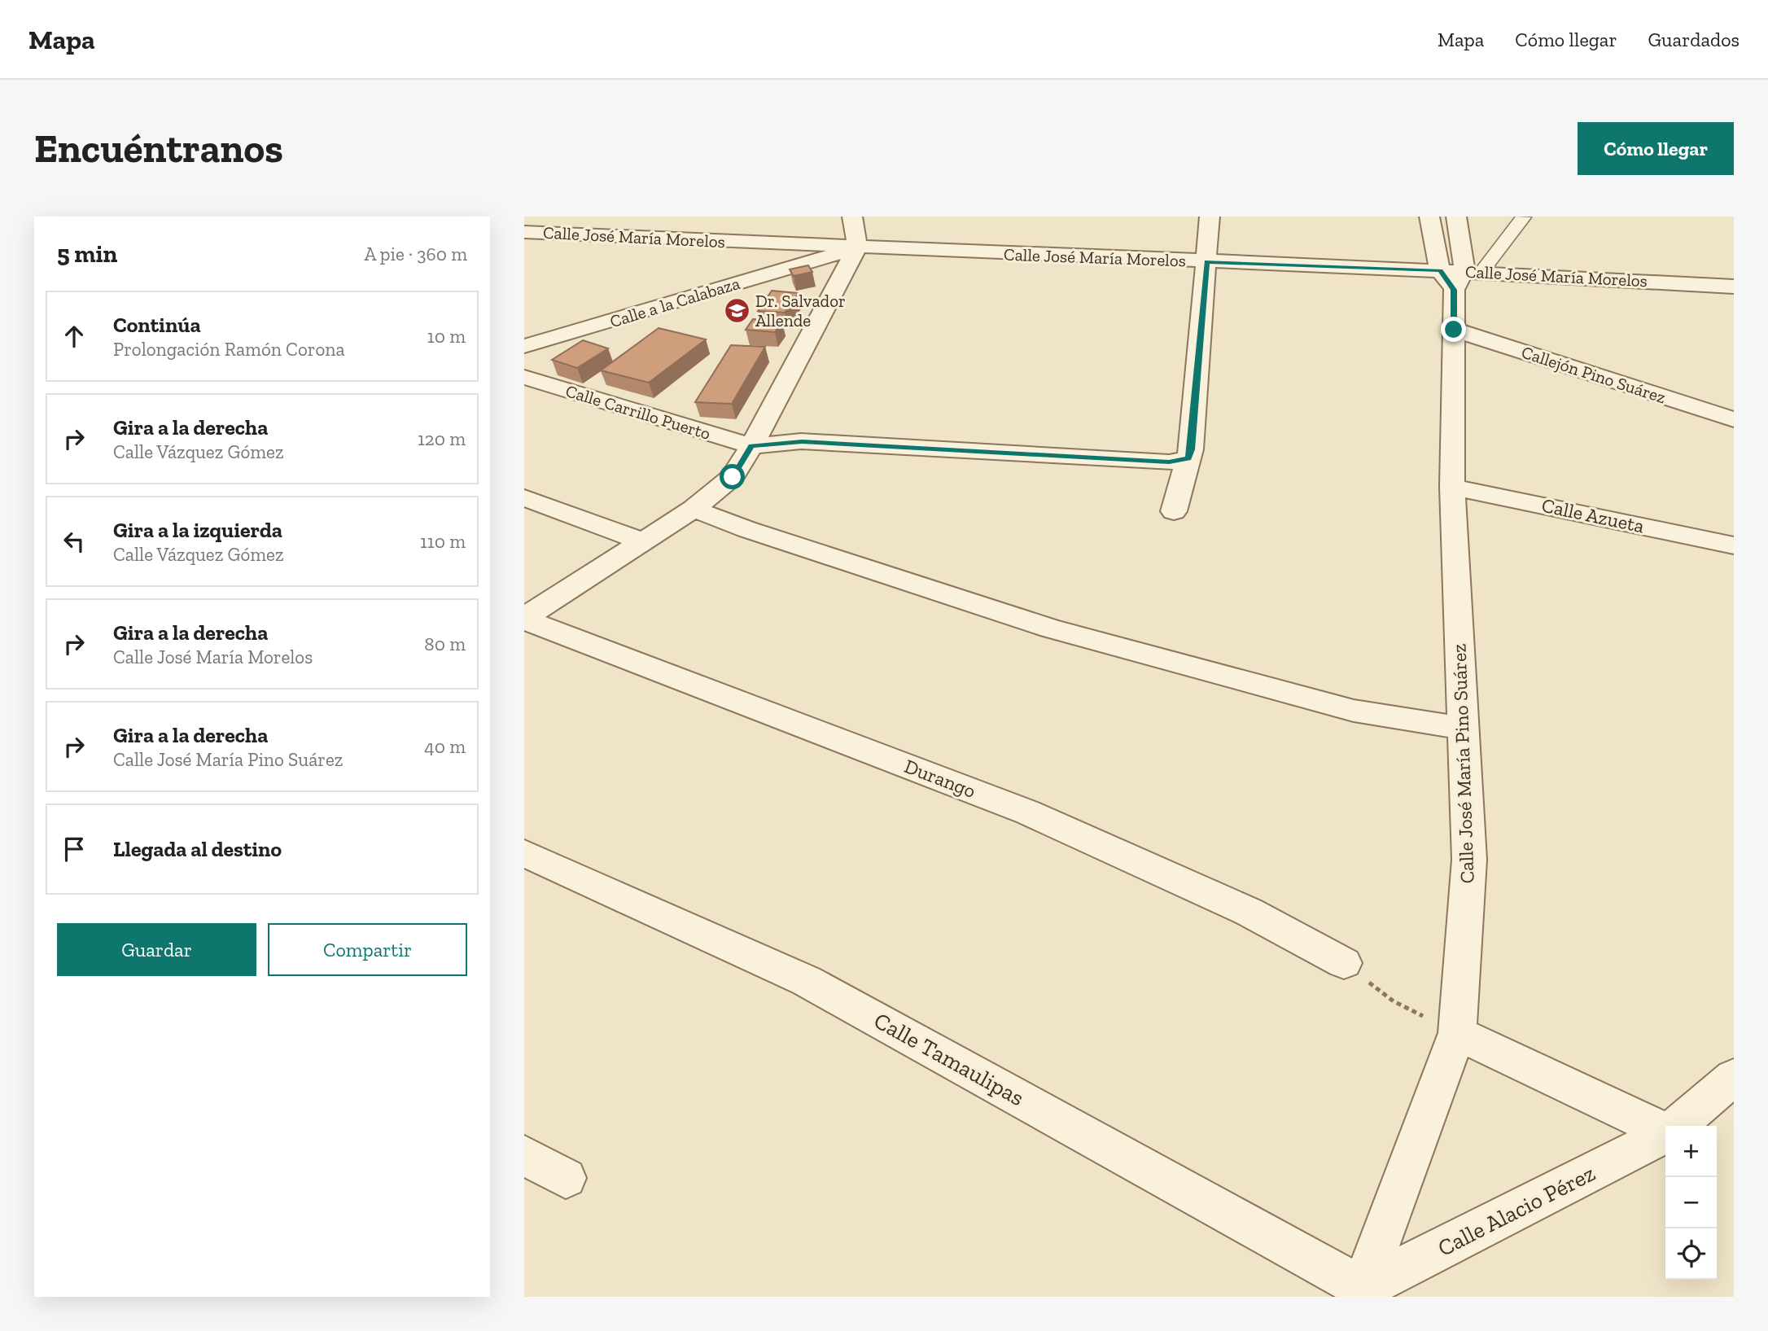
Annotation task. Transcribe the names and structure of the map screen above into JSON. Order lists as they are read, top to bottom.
{
  "streets": {
    "street": [
      "Calle José María Morelos",
      "Calle a la Calabaza",
      "Callejón Pino Suárez",
      "Calle Carrillo Puerto",
      "Calle Azueta",
      "Calle José María Pino Suárez",
      "Durango",
      "Calle Tamaulipas",
      "Calle Alacio Pérez"
    ]
  },
  "crossings": [
    ["Calle José María Morelos", "Calle a la Calabaza"],
    ["Calle José María Morelos", "Calle José María Pino Suárez"],
    ["Callejón Pino Suárez", "Calle José María Pino Suárez"],
    ["Calle Azueta", "Calle José María Pino Suárez"],
    ["Calle José María Pino Suárez", "Calle Tamaulipas"],
    ["Calle José María Pino Suárez", "Calle Alacio Pérez"],
    ["Calle Tamaulipas", "Calle Alacio Pérez"]
  ],
  "places": {
    "school or university": ["Dr. Salvador Allende"]
  },
  "page": {
    "header": "Mapa",
    "nav": ["Mapa", "Cómo llegar", "Guardados"],
    "buttons": [
      "Cómo llegar",
      ["Guardar", "Compartir"]
    ],
    "title": "Encuéntranos",
    "heading": ["5 min", "A pie · 360 m"],
    "list": [
      ["Continúa", "Prolongación Ramón Corona", "10 m"],
      ["Gira a la derecha", "Calle Vázquez Gómez", "120 m"],
      ["Gira a la izquierda", "Calle Vázquez Gómez", "110 m"],
      ["Gira a la derecha", "Calle José María Morelos", "80 m"],
      ["Gira a la derecha", "Calle José María Pino Suárez", "40 m"],
      "Llegada al destino"
    ],
    "map_buttons": ["+", "−"]
  }
}
